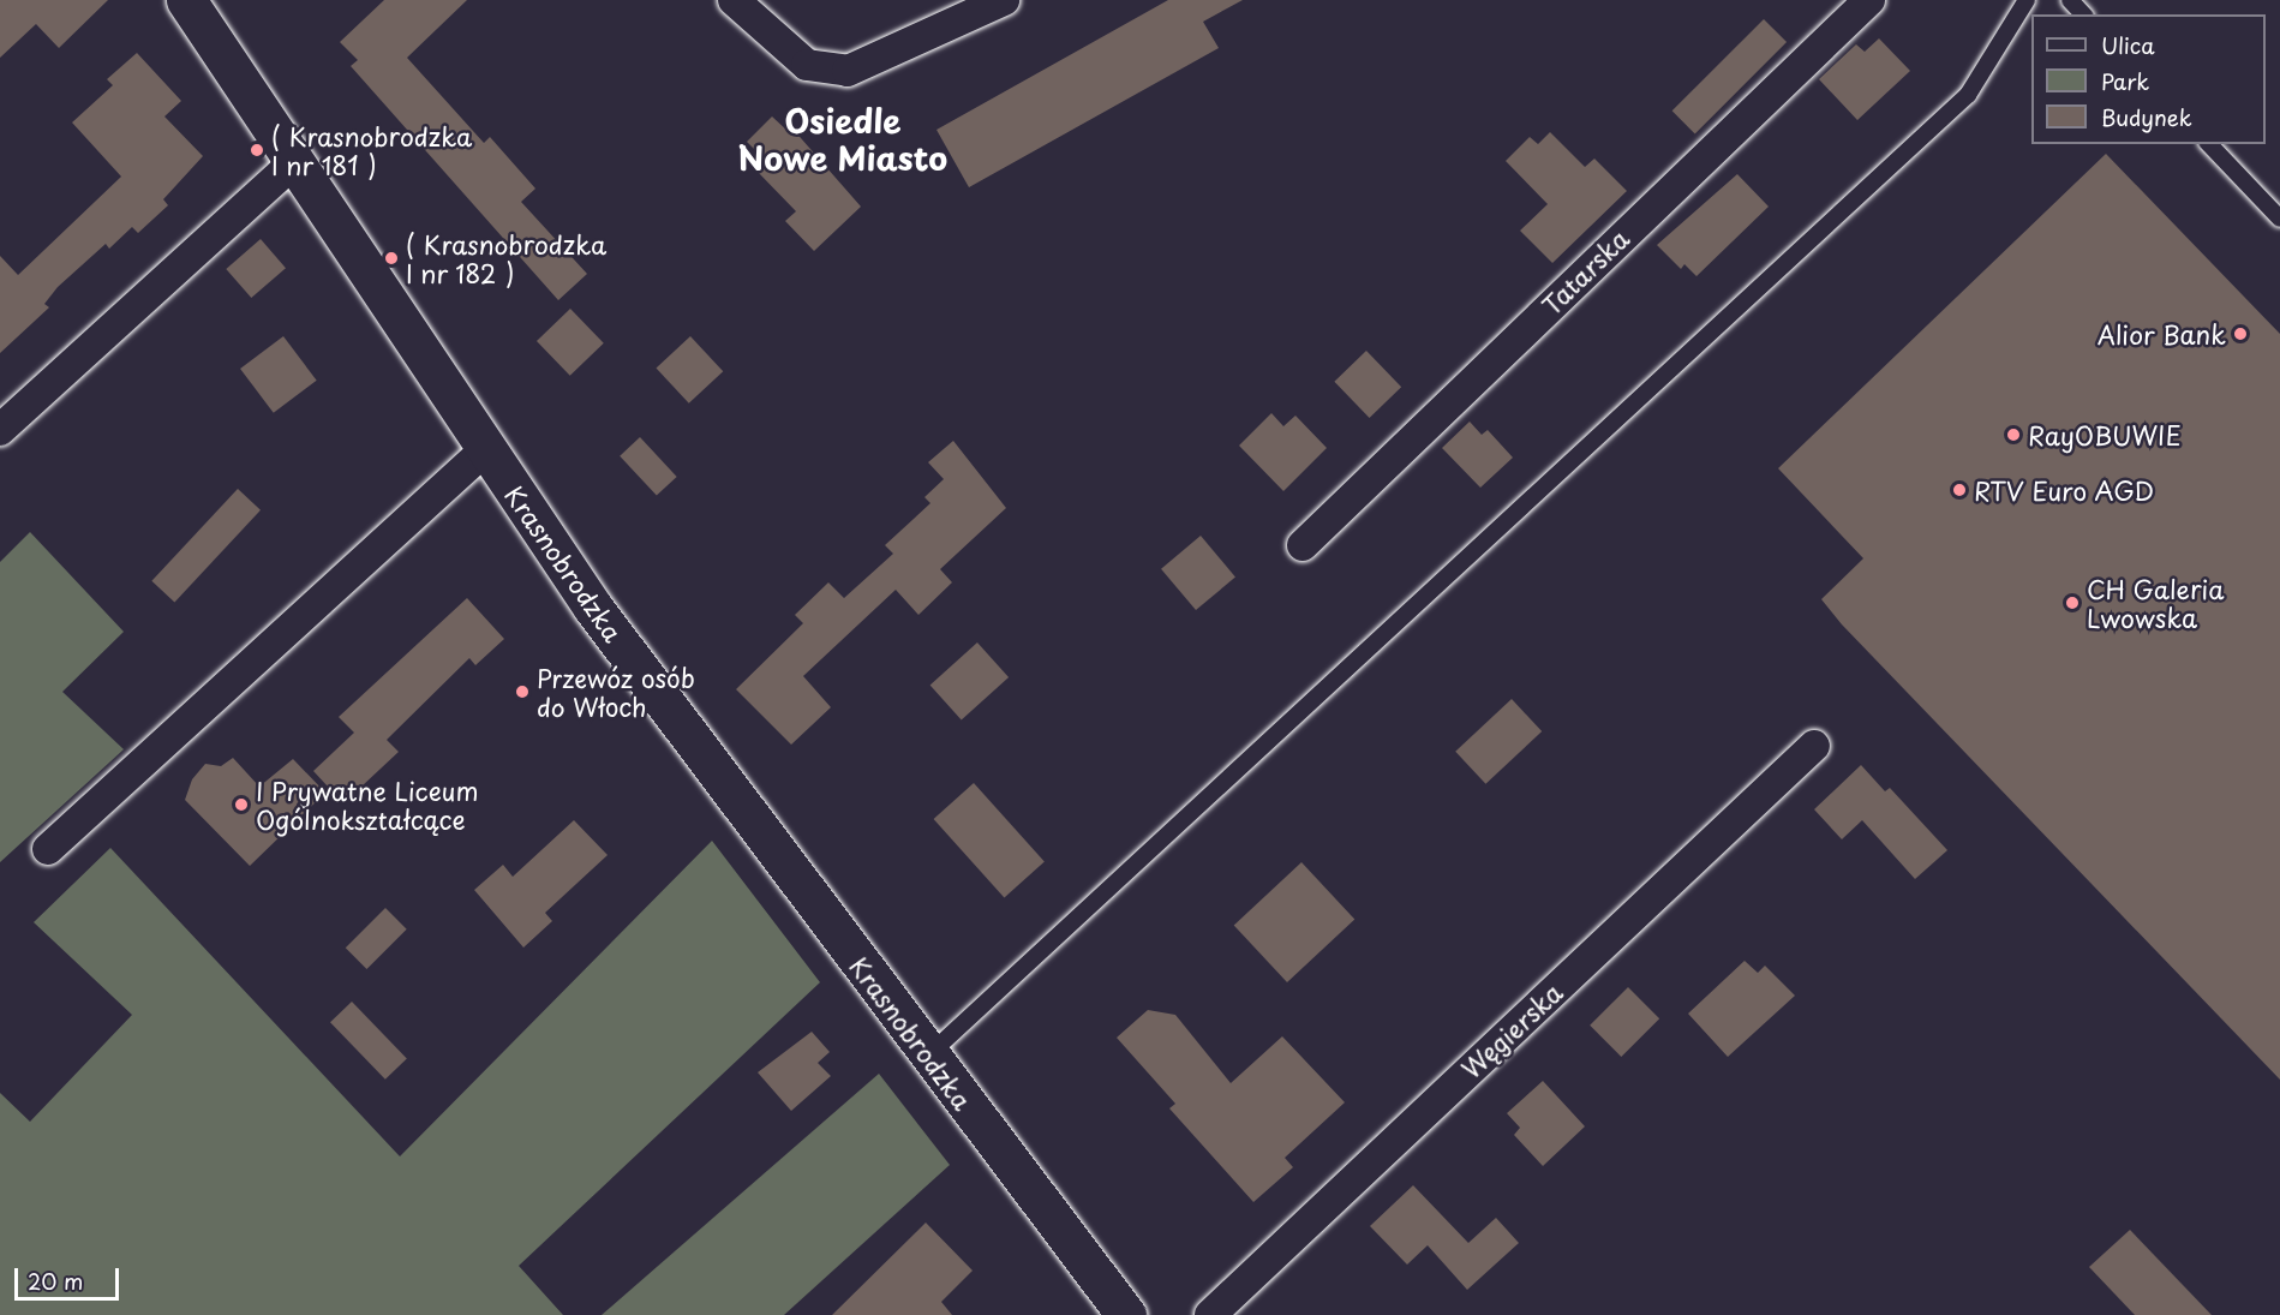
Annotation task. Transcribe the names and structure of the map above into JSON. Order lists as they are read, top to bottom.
{
  "streets": {
    "street": ["Tatarska", "Krasnobrodzka", "Węgierska"]
  },
  "districts": ["Osiedle Nowe Miasto"],
  "places": [
    "( Krasnobrodzka I nr 181 )",
    "( Krasnobrodzka I nr 182 )",
    "Alior Bank",
    "RayOBUWIE",
    "RTV Euro AGD",
    "CH Galeria Lwowska",
    "Przewóz osób do Włoch",
    "I Prywatne Liceum Ogólnokształcące"
  ],
  "legend": ["Ulica", "Park", "Budynek"],
  "scale_bar": "20 m"
}
